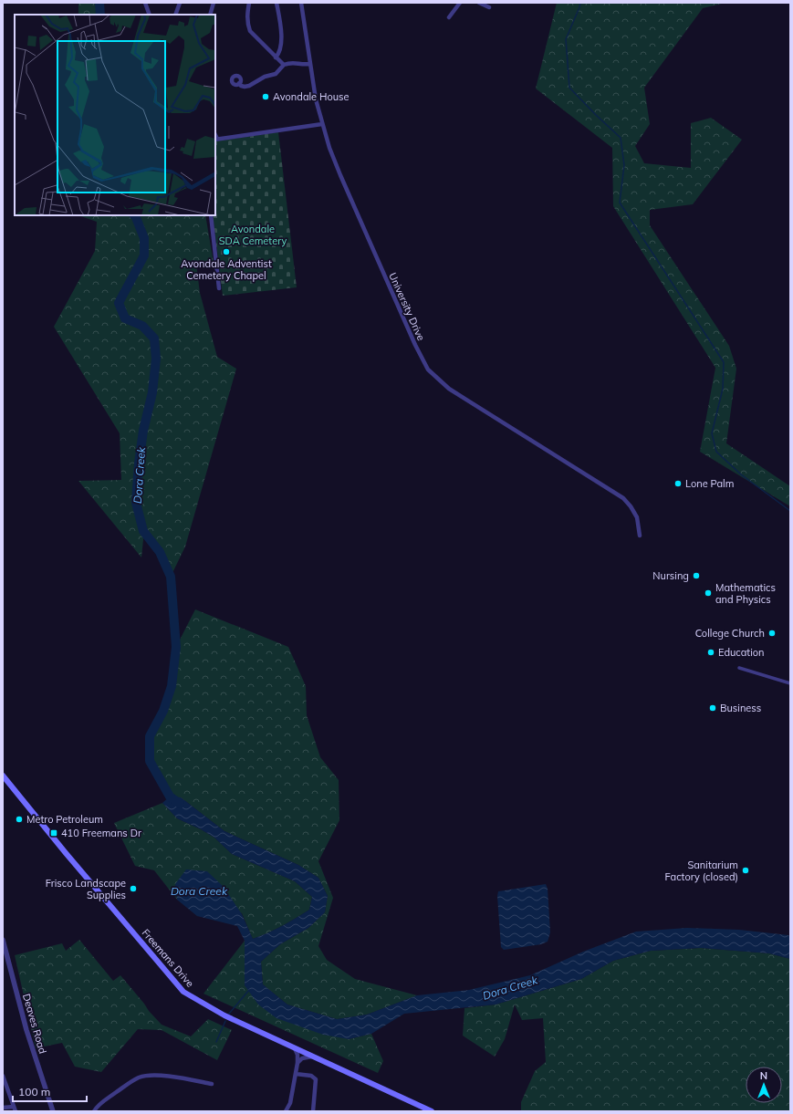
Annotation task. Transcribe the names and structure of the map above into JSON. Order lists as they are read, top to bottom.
{
  "streets": {
    "main road": ["Freemans Drive"],
    "street": ["University Drive", "Deaves Road"]
  },
  "water": ["Dora Creek"],
  "parks": ["Avondale SDA Cemetery"],
  "places": {
    "other": [
      "Avondale House",
      "Avondale Adventist Cemetery Chapel",
      "Lone Palm",
      "Nursing",
      "Mathematics and Physics",
      "College Church",
      "Education",
      "Business",
      "Metro Petroleum",
      "Sanitarium Factory (closed)",
      "Frisco Landscape Supplies"
    ],
    "transit": ["410 Freemans Dr"]
  },
  "scale_bar": "100 m",
  "north": "top"
}
